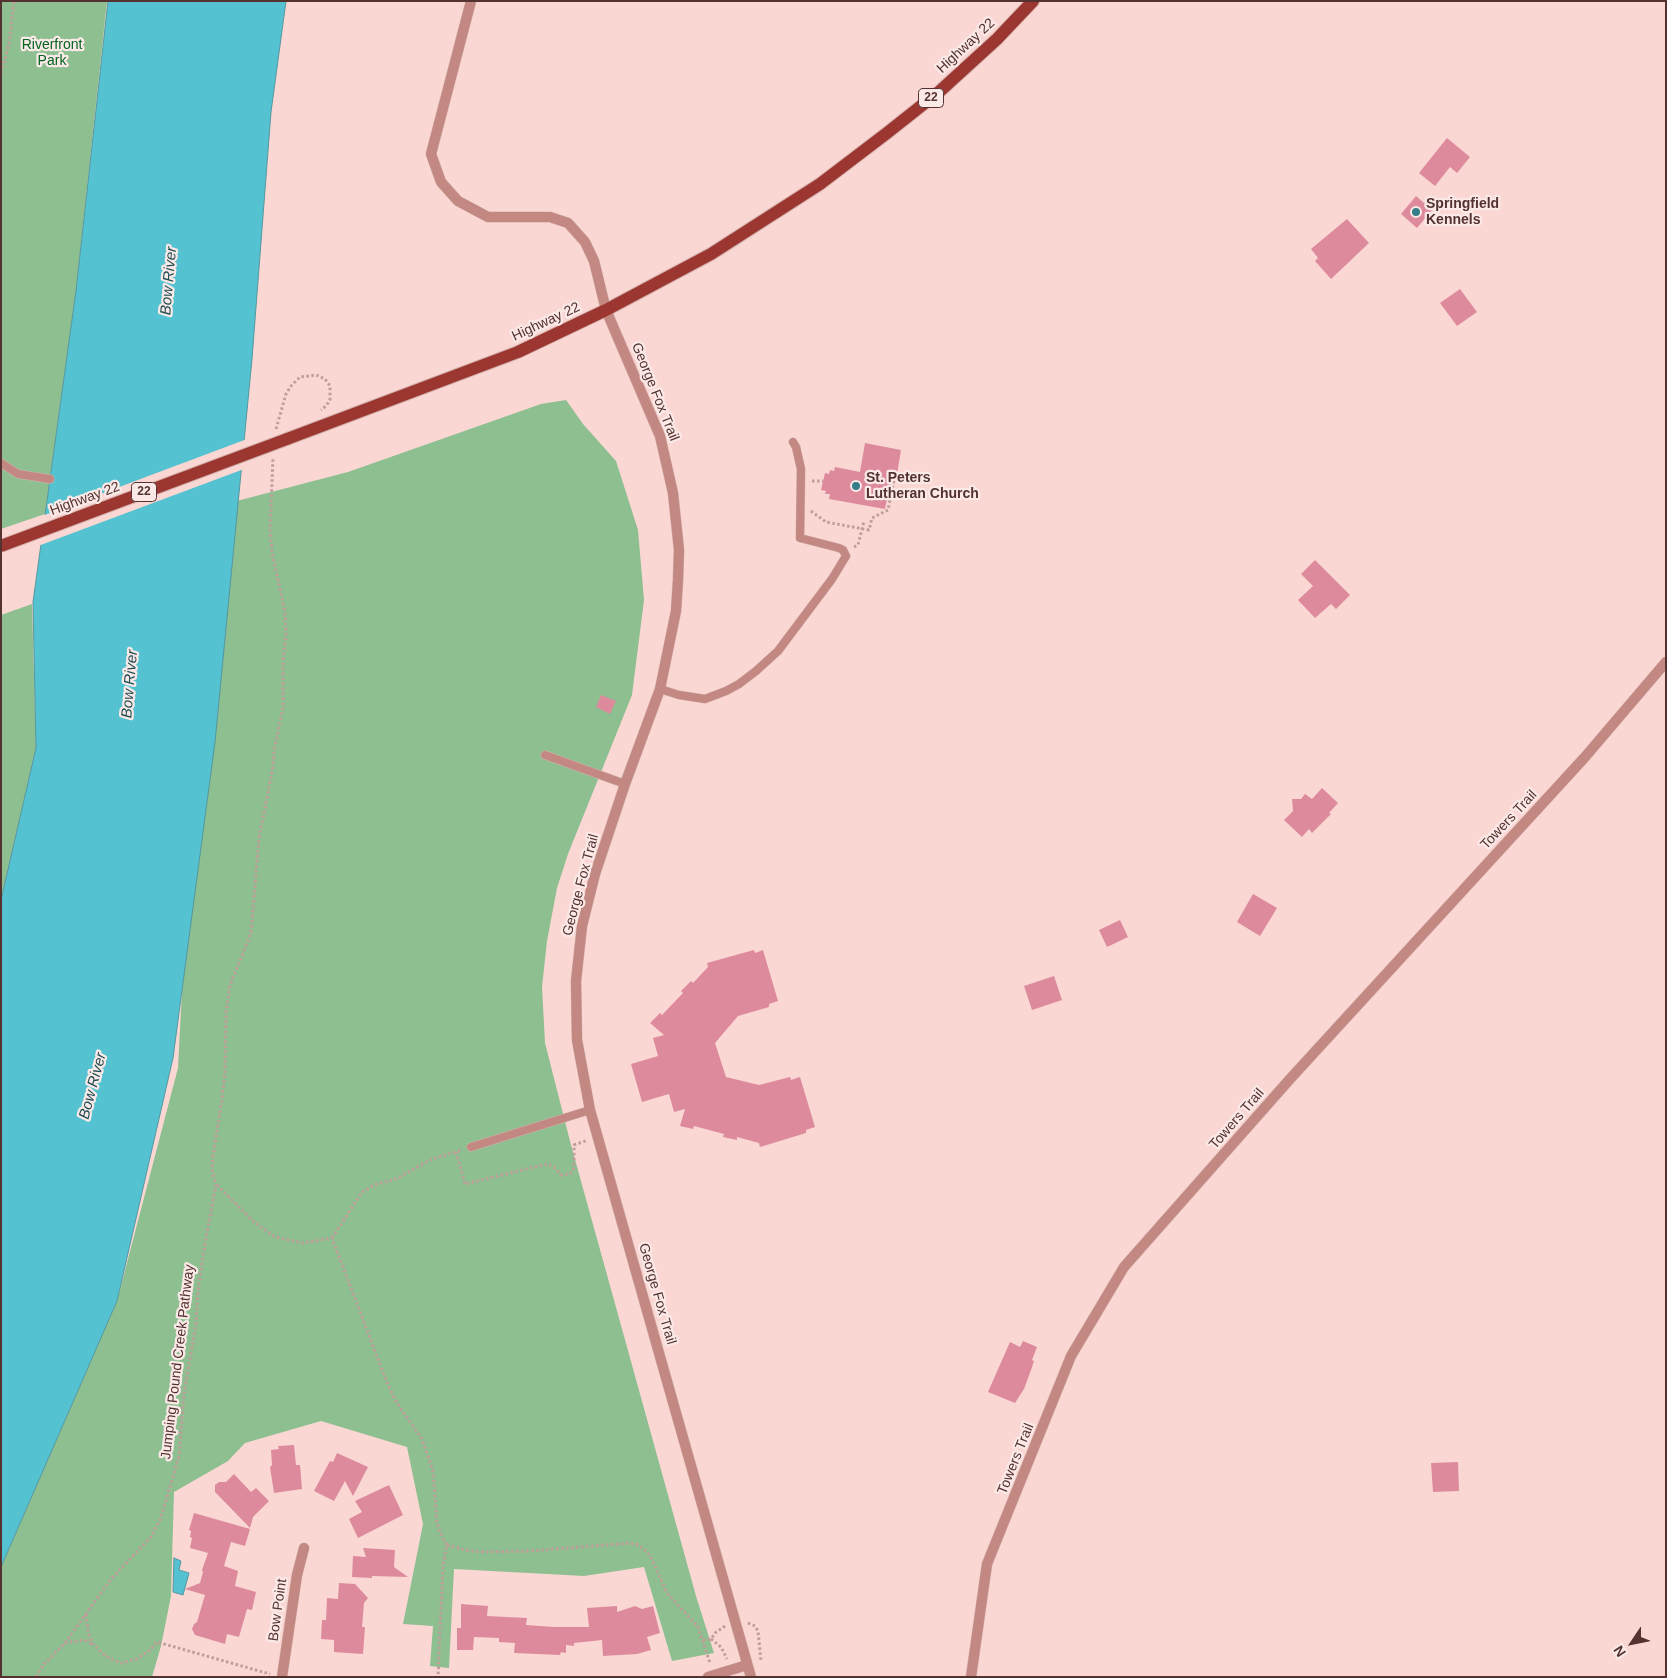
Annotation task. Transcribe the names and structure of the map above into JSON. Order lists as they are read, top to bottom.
{
  "streets": {
    "main road": ["Highway 22", "22"],
    "street": ["George Fox Trail", "Towers Trail", "Bow Point"],
    "path": ["Jumping Pound Creek Pathway"]
  },
  "crossings": [
    ["Highway 22", "George Fox Trail"]
  ],
  "water": ["Bow River"],
  "parks": ["Riverfront Park"],
  "places": ["Springfield Kennels", "St. Peters Lutheran Church"],
  "north": "bottom left"
}
